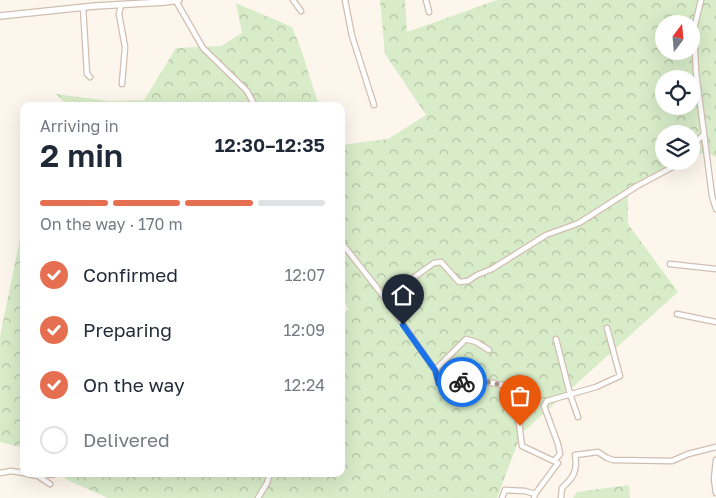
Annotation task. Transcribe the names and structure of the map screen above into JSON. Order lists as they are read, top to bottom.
{
  "north": "top",
  "page": {
    "heading": ["2 min", "Arriving in", "12:30–12:35"],
    "bar": "On the way · 170 m",
    "list": [
      ["Confirmed", "12:07"],
      ["Preparing", "12:09"],
      ["On the way", "12:24"],
      "Delivered"
    ]
  }
}
